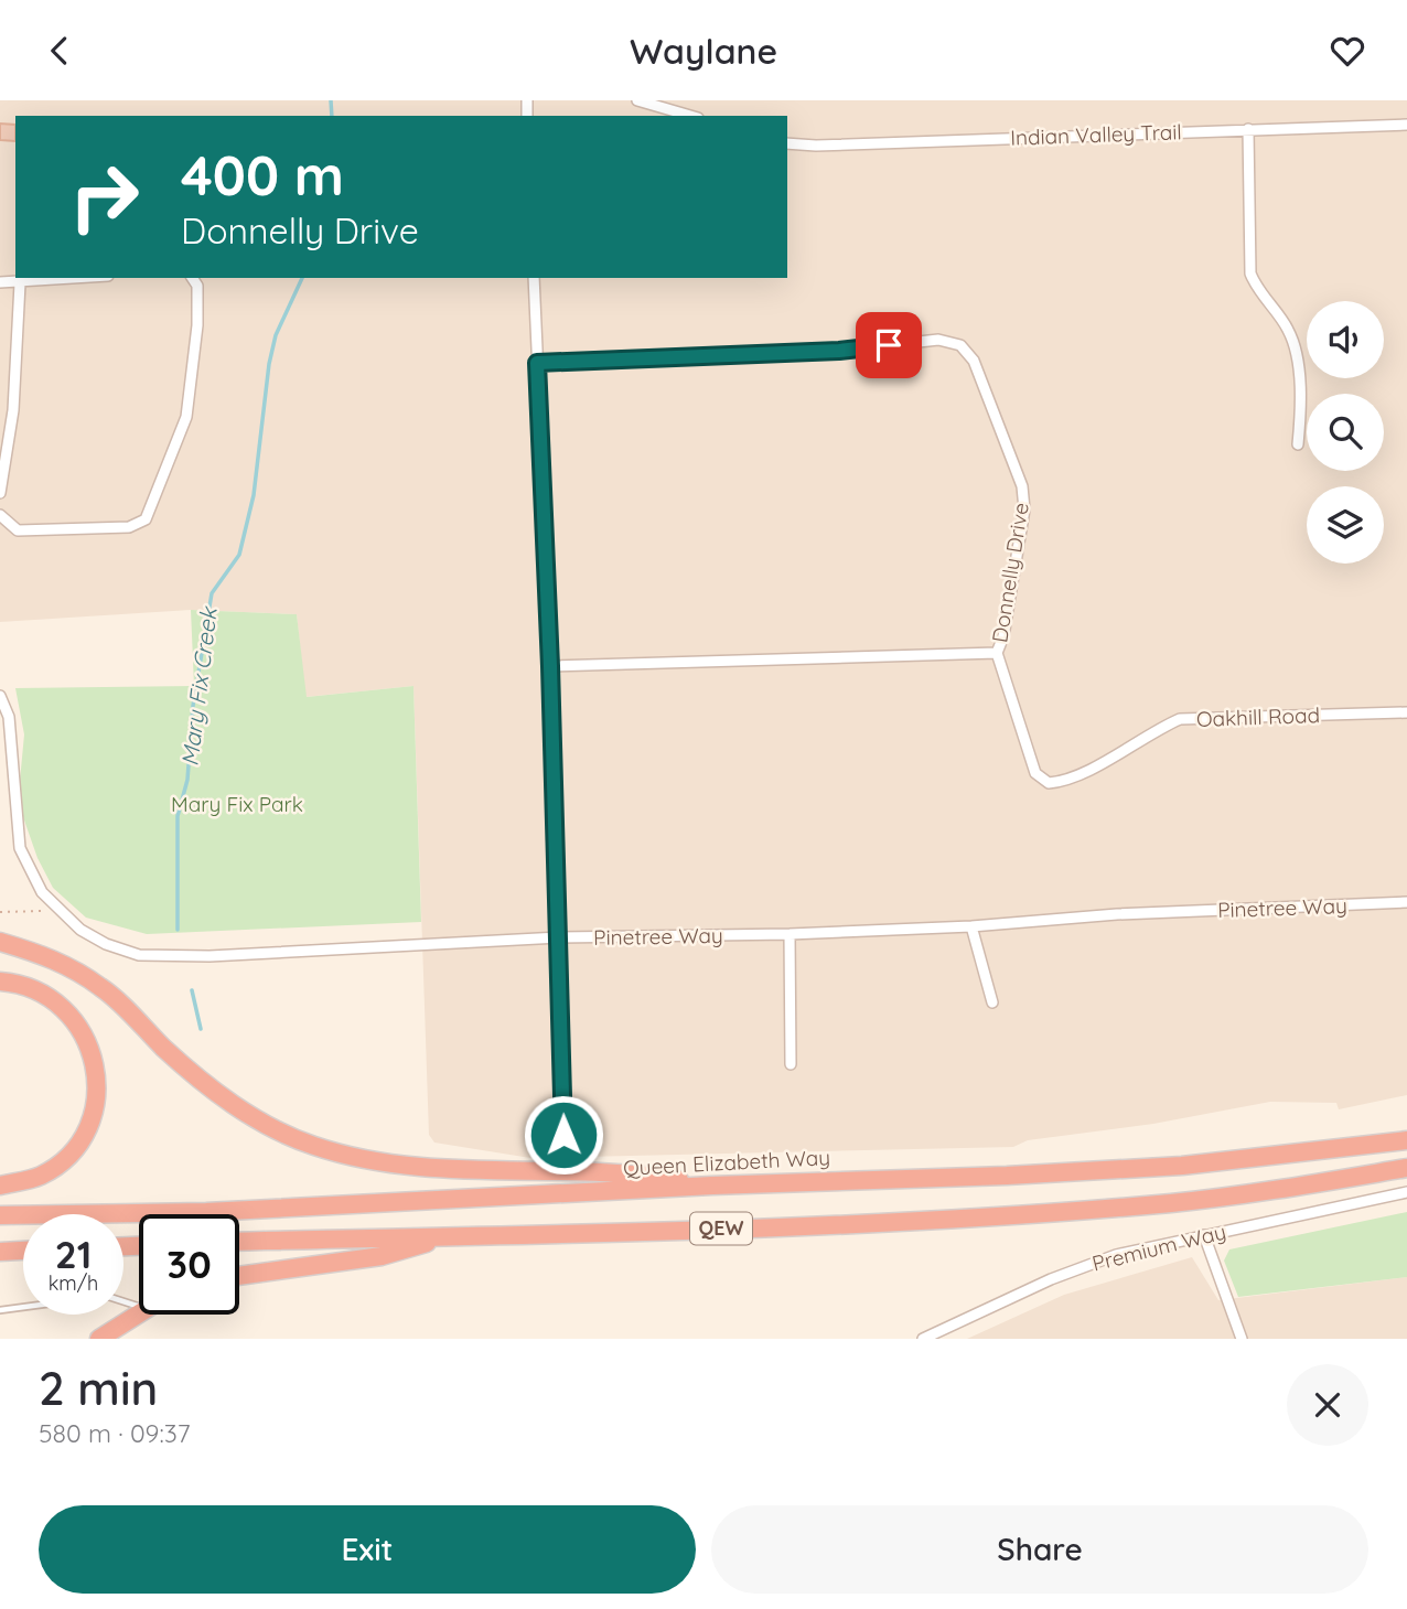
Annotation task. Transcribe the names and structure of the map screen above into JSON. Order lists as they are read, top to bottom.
{
  "streets": {
    "highway": ["Queen Elizabeth Way", "QEW"],
    "street": [
      "Indian Valley Trail",
      "Donnelly Drive",
      "Oakhill Road",
      "Pinetree Way",
      "Premium Way"
    ]
  },
  "crossings": [
    ["Donnelly Drive", "Oakhill Road"]
  ],
  "water": ["Mary Fix Creek"],
  "parks": ["Mary Fix Park"],
  "page": {
    "header": "Waylane",
    "turn": ["400 m", "Donnelly Drive"],
    "speed": "21 km/h",
    "limit": "30",
    "heading": ["2 min", "580 m · 09:37"],
    "buttons": ["Exit", "Share"]
  }
}
